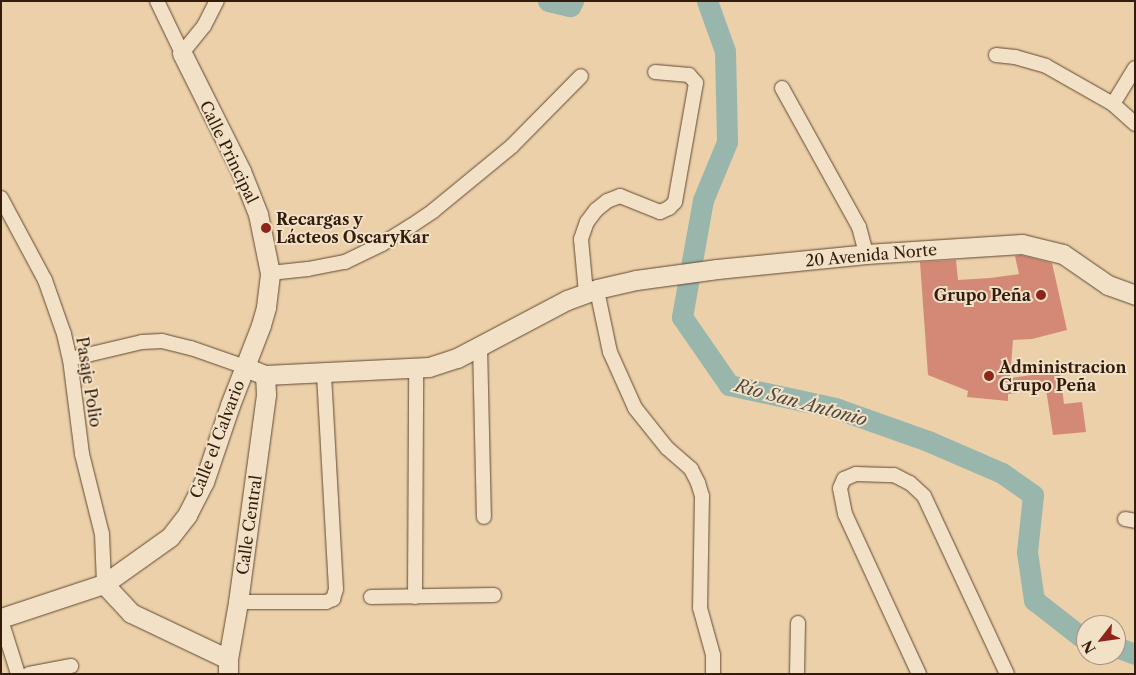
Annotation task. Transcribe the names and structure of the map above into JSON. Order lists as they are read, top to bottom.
{
  "streets": {
    "street": [
      "Calle Principal",
      "20 Avenida Norte",
      "Pasaje Polio",
      "Calle el Calvario",
      "Calle Central"
    ]
  },
  "crossings": [
    ["Calle Principal", "Calle el Calvario"],
    ["20 Avenida Norte", "Calle el Calvario"],
    ["Pasaje Polio", "Calle el Calvario"],
    ["Calle el Calvario", "Calle Central"]
  ],
  "water": ["Río San Antonio"],
  "places": ["Recargas y Lácteos OscaryKar", "Grupo Peña", "Administracion Grupo Peña"],
  "north": "bottom left"
}
